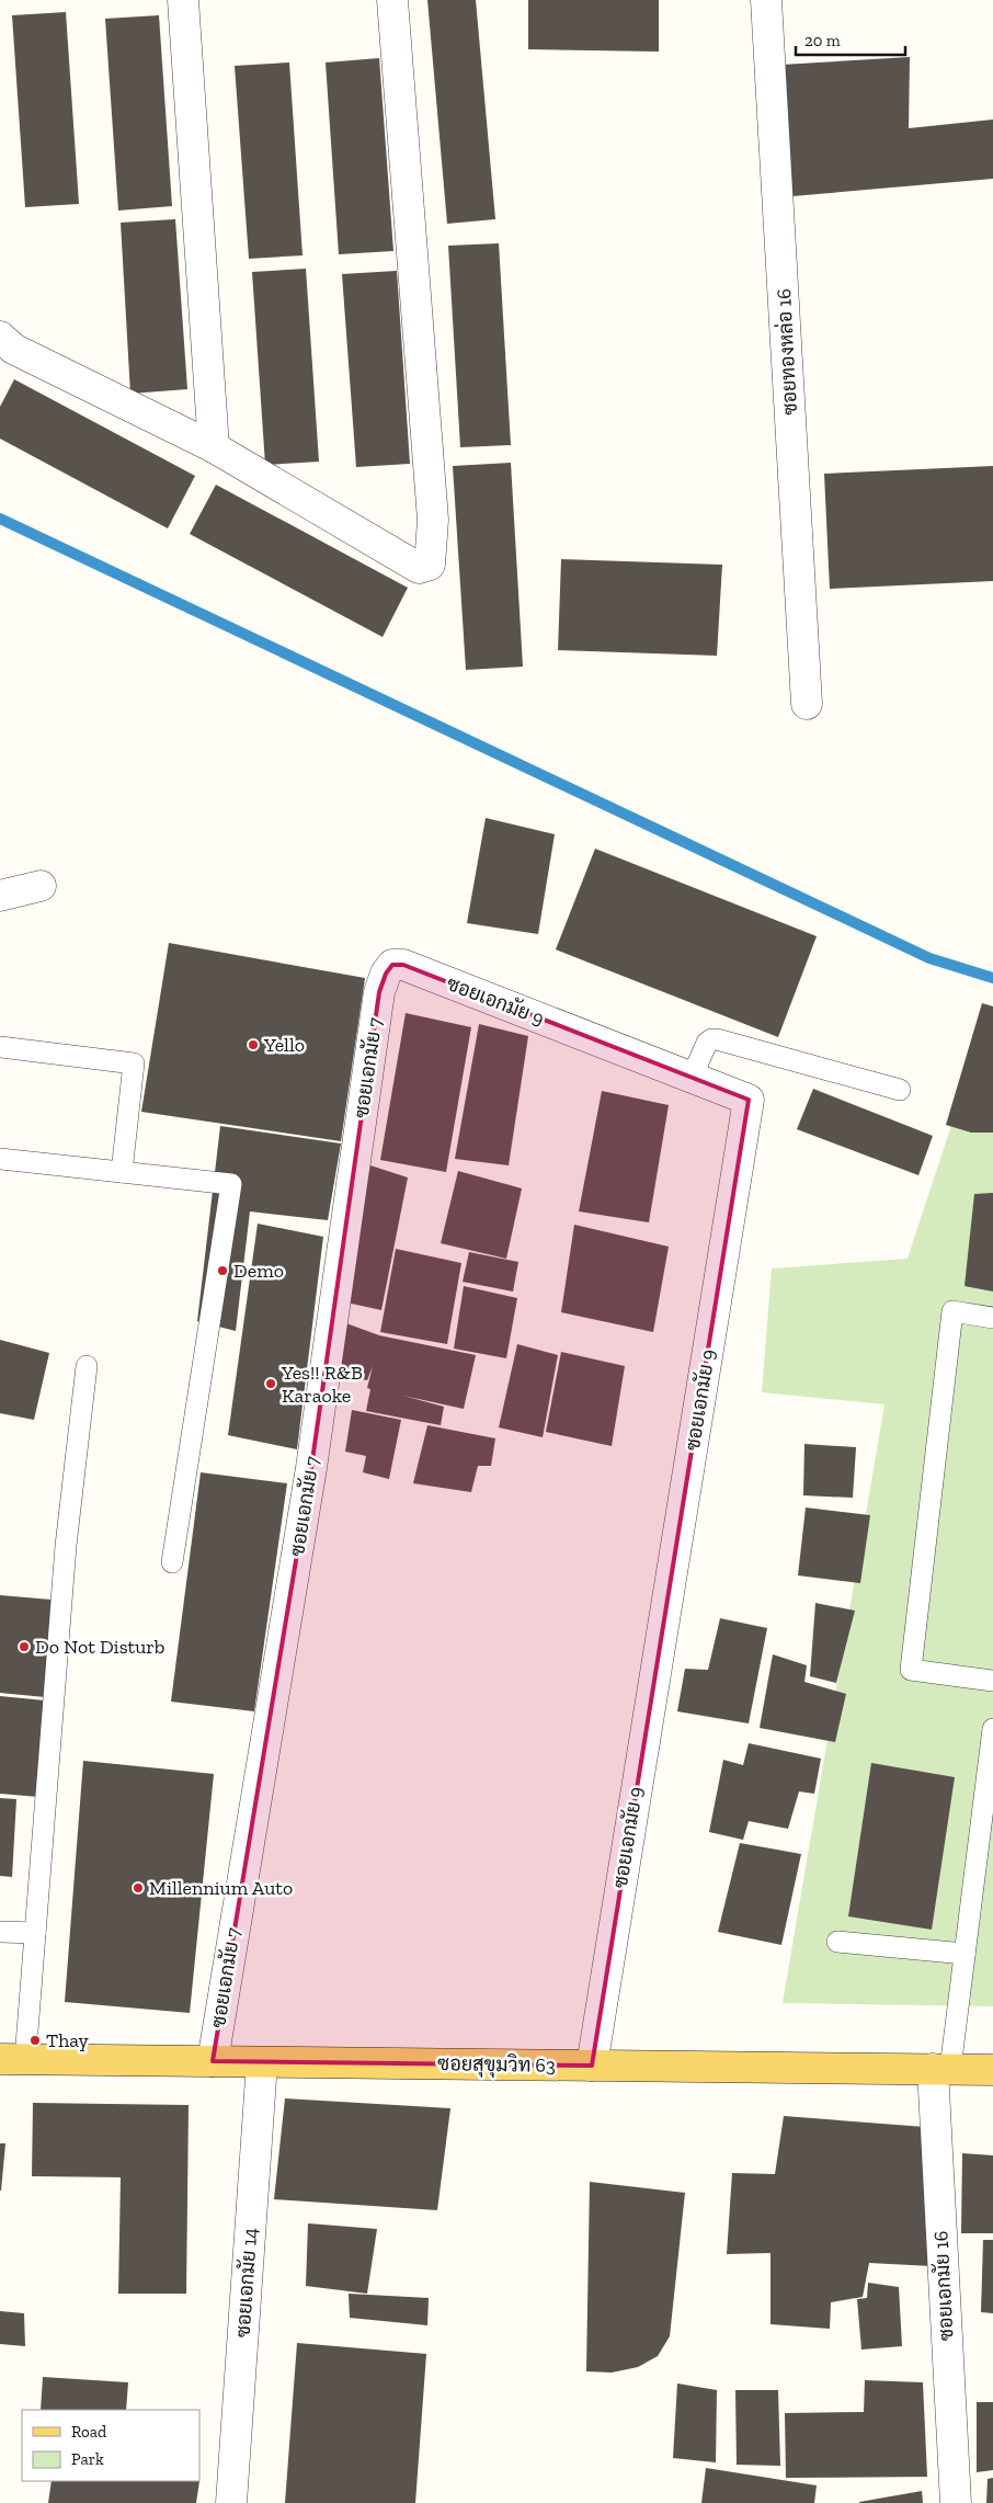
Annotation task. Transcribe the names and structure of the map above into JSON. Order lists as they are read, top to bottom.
{
  "streets": {
    "main road": ["ซอยสุขุมวิท 63"],
    "street": [
      "ซอยทองหล่อ 16",
      "ซอยเอกมัย 9",
      "ซอยเอกมัย 7",
      "ซอยเอกมัย 14",
      "ซอยเอกมัย 16"
    ]
  },
  "crossings": [
    ["ซอยเอกมัย 9", "ซอยเอกมัย 7"],
    ["ซอยเอกมัย 9", "ซอยสุขุมวิท 63"],
    ["ซอยเอกมัย 7", "ซอยสุขุมวิท 63"],
    ["ซอยสุขุมวิท 63", "ซอยเอกมัย 14"],
    ["ซอยสุขุมวิท 63", "ซอยเอกมัย 16"]
  ],
  "places": [
    "Yello",
    "Demo",
    "Yes!! R&B Karaoke",
    "Do Not Disturb",
    "Millennium Auto",
    "Thay"
  ],
  "legend": ["Road", "Park"],
  "scale_bar": "20 m"
}
